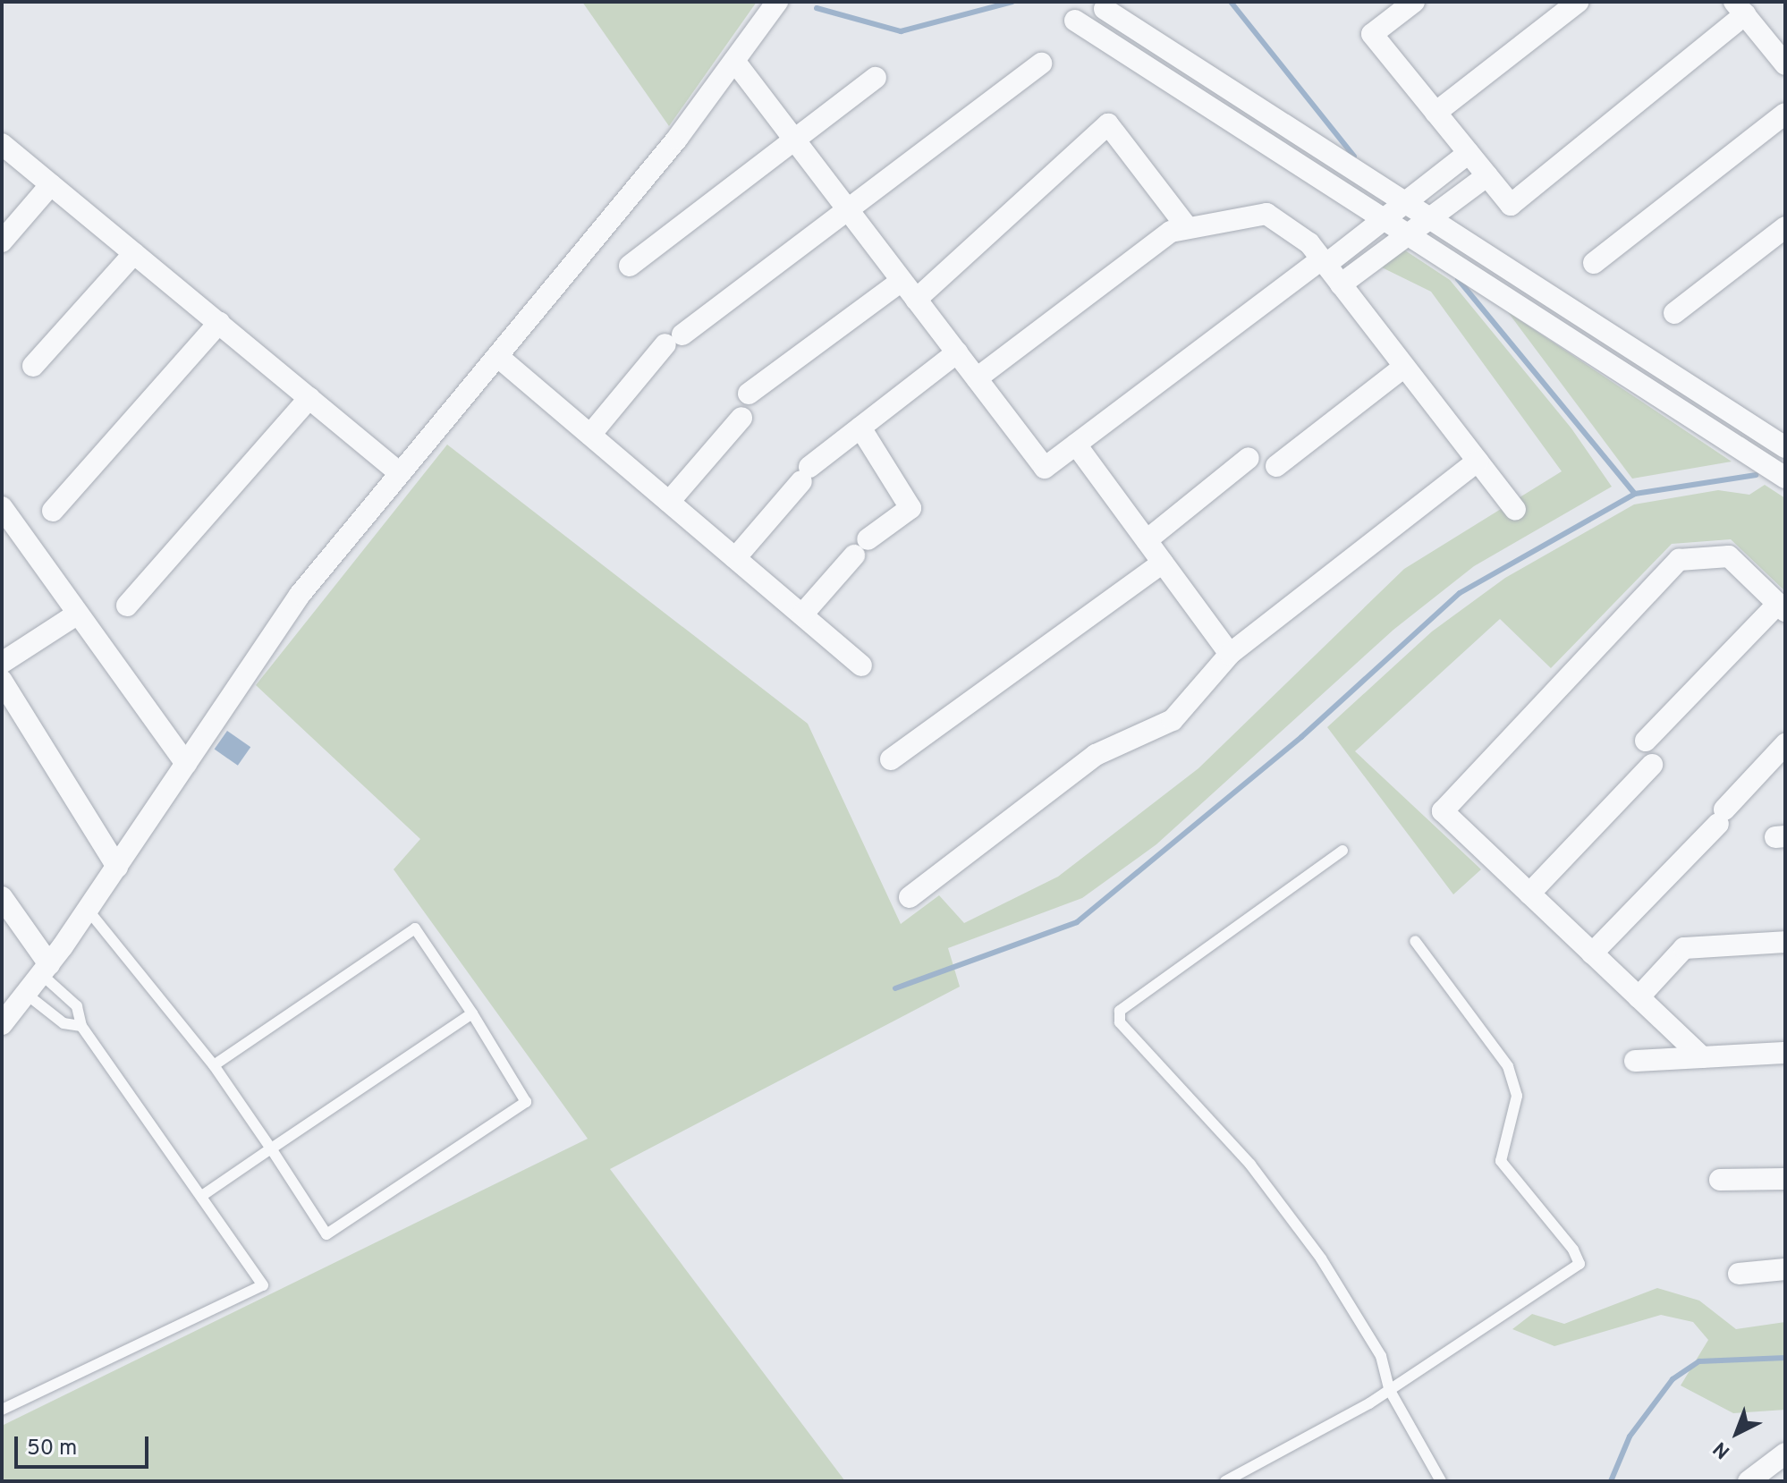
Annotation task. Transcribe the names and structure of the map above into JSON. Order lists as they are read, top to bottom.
{
  "scale_bar": "50 m",
  "north": "bottom left"
}
